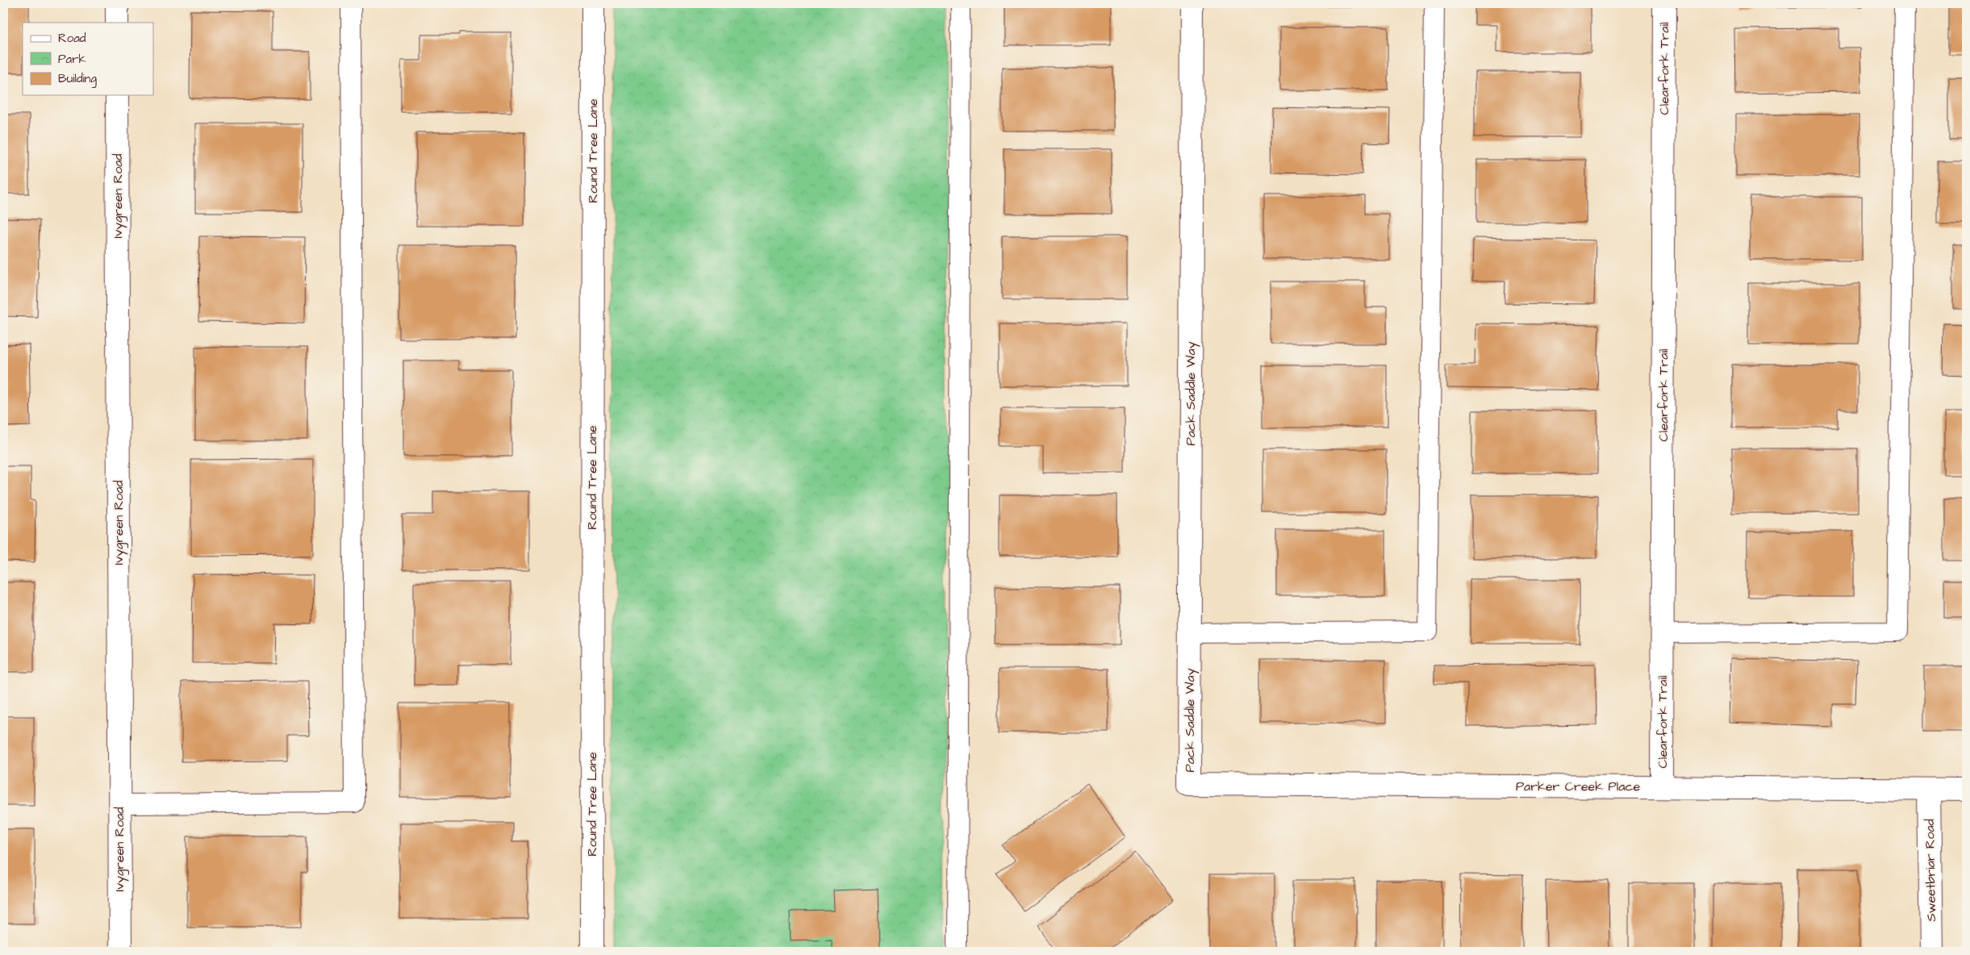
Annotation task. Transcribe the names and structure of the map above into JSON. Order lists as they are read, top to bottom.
{
  "streets": {
    "street": [
      "Clearfork Trail",
      "Round Tree Lane",
      "Ivygreen Road",
      "Pack Saddle Way",
      "Parker Creek Place",
      "Sweetbriar Road"
    ]
  },
  "crossings": [
    ["Clearfork Trail", "Parker Creek Place"],
    ["Pack Saddle Way", "Parker Creek Place"],
    ["Parker Creek Place", "Sweetbriar Road"]
  ],
  "legend": ["Road", "Park", "Building"]
}
